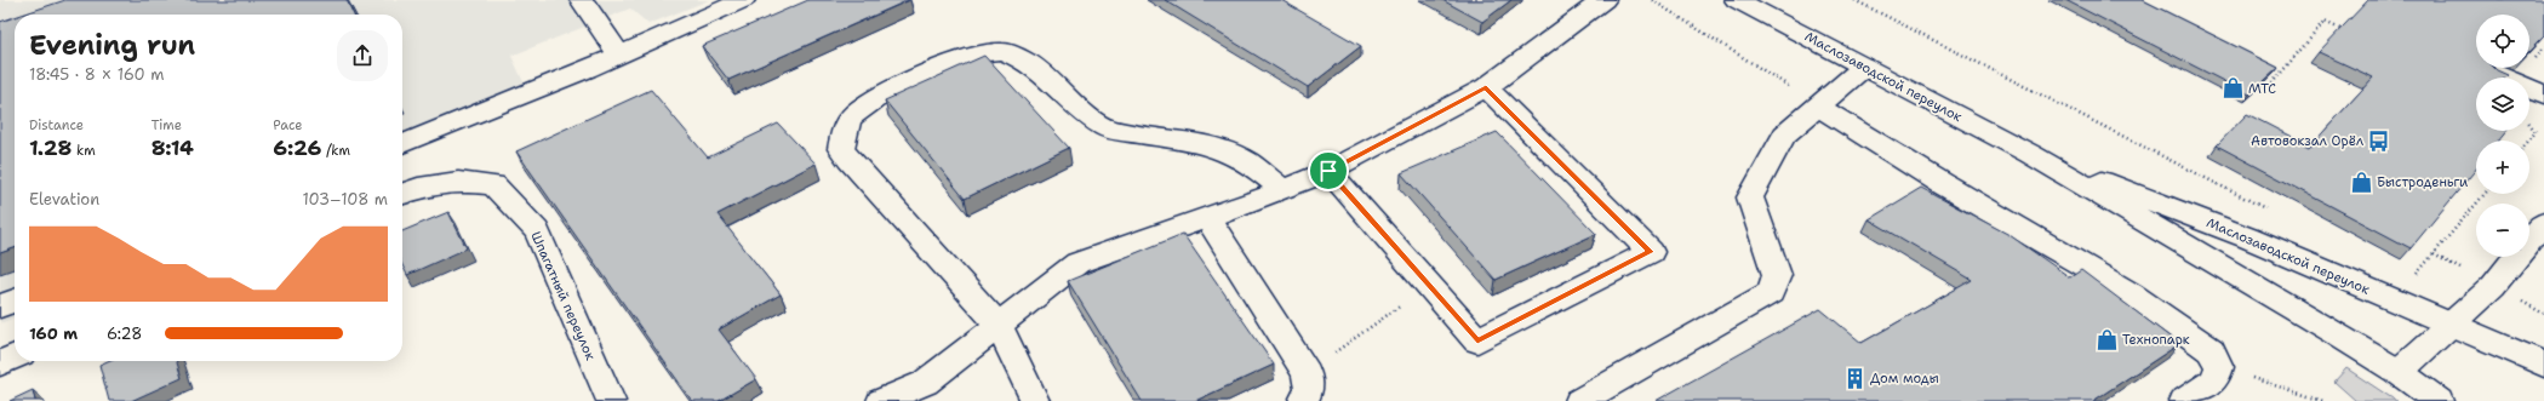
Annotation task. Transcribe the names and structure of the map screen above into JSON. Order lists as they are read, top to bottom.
{
  "streets": {
    "main road": ["Маслозаводской переулок", "Шпагатный переулок"]
  },
  "places": {
    "shop": ["МТС", "Быстроденьги", "Технопарк"],
    "bus stop": ["Автовокзал Орёл"],
    "building": ["Дом моды"]
  },
  "page": {
    "map_buttons": ["+", "−"],
    "heading": ["Evening run", "18:45 · 8 × 160 m"],
    "stats": [
      ["Distance", "1.28 km"],
      ["Time", "8:14"],
      ["Pace", "6:26 /km"]
    ],
    "chart": ["Elevation", "103–108 m"],
    "list": [
      {
        "name": "160 m",
        "note": "6:28"
      }
    ]
  }
}
